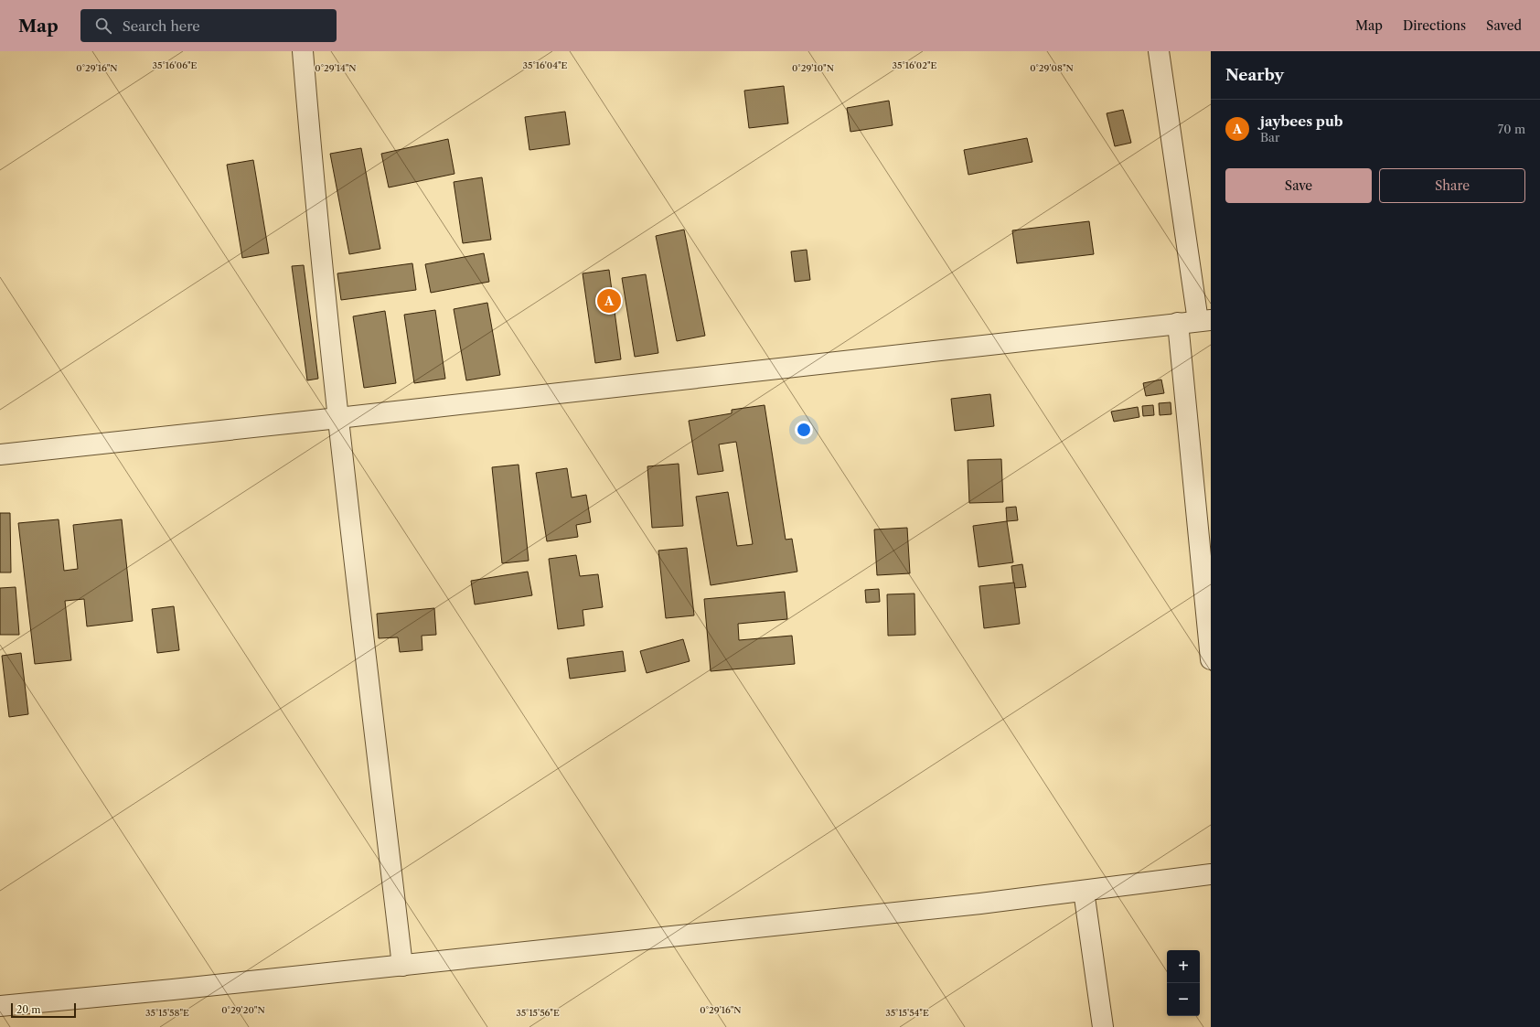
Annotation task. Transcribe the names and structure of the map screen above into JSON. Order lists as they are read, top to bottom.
{
  "scale_bar": "20 m",
  "page": {
    "header": "Map",
    "search": "Search here",
    "nav": ["Map", "Directions", "Saved"],
    "heading": "Nearby",
    "list": [
      {
        "mark": "A",
        "name": "jaybees pub",
        "note": "Bar",
        "value": "70 m"
      }
    ],
    "buttons": ["Save", "Share"],
    "pins": "A",
    "map_buttons": ["+", "−"],
    "scale": "20 m"
  },
  "coordinates": [
    "35°16'06\"E",
    "35°16'04\"E",
    "35°16'02\"E",
    "0°29'16\"N",
    "0°29'14\"N",
    "0°29'10\"N",
    "0°29'08\"N",
    "0°29'20\"N",
    "35°15'58\"E",
    "35°15'56\"E",
    "35°15'54\"E"
  ]
}
